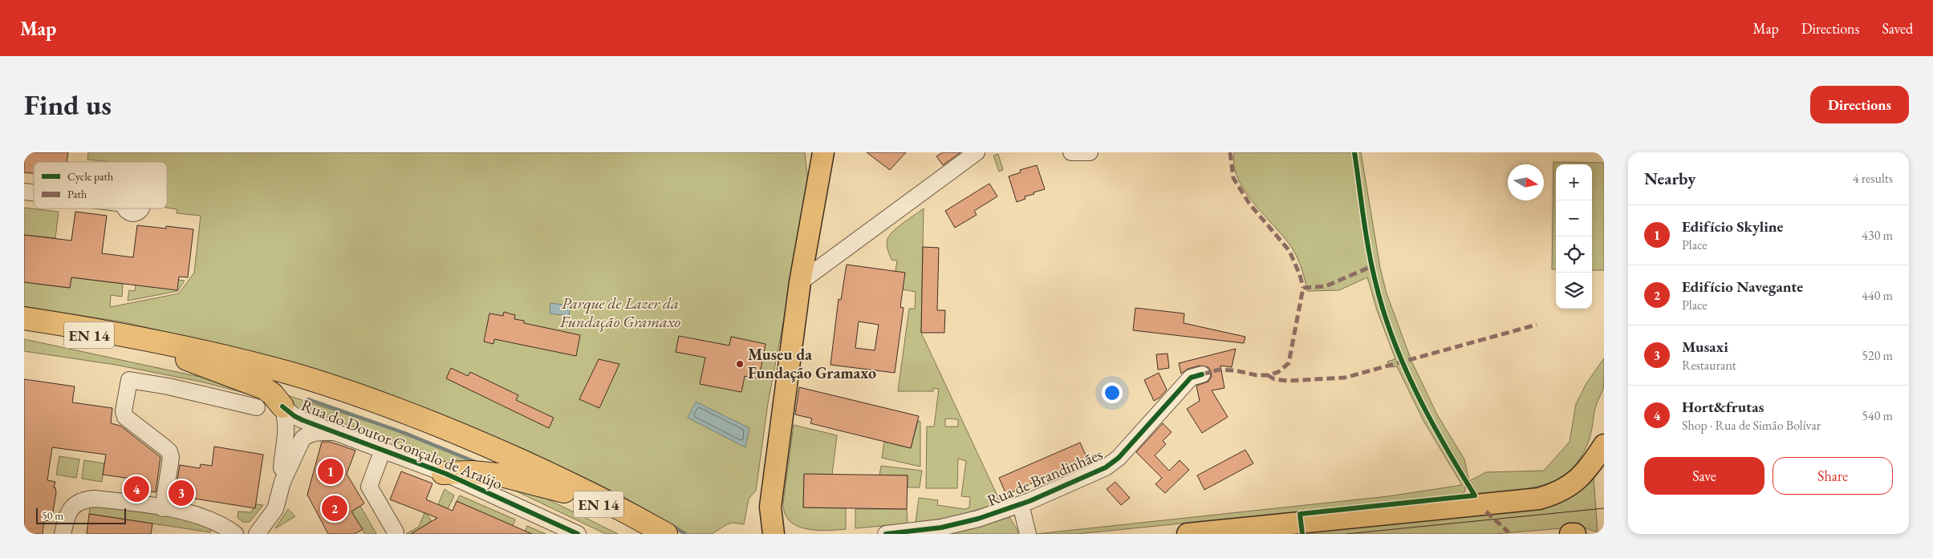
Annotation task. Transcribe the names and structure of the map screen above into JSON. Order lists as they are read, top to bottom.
{
  "streets": {
    "highway": ["EN 14"],
    "street": ["Rua do Doutor Gonçalo de Araújo", "Rua de Brandinhães"]
  },
  "parks": ["Parque de Lazer da Fundação Gramaxo"],
  "places": ["Museu da Fundação Gramaxo"],
  "legend": ["Cycle path", "Path"],
  "scale_bar": "50 m",
  "north": "right",
  "page": {
    "header": "Map",
    "nav": ["Map", "Directions", "Saved"],
    "buttons": [
      "Directions",
      ["Save", "Share"]
    ],
    "title": "Find us",
    "heading": ["Nearby", "4 results"],
    "map_buttons": ["+", "−"],
    "list": [
      {
        "mark": "1",
        "name": "Edifício Skyline",
        "note": "Place",
        "value": "430 m"
      },
      {
        "mark": "2",
        "name": "Edifício Navegante",
        "note": "Place",
        "value": "440 m"
      },
      {
        "mark": "3",
        "name": "Musaxi",
        "note": "Restaurant",
        "value": "520 m"
      },
      {
        "mark": "4",
        "name": "Hort&frutas",
        "note": "Shop · Rua de Simão Bolívar",
        "value": "540 m"
      }
    ],
    "pins": [
      "1",
      "4",
      "3",
      "2"
    ],
    "scale": "50 m"
  }
}
